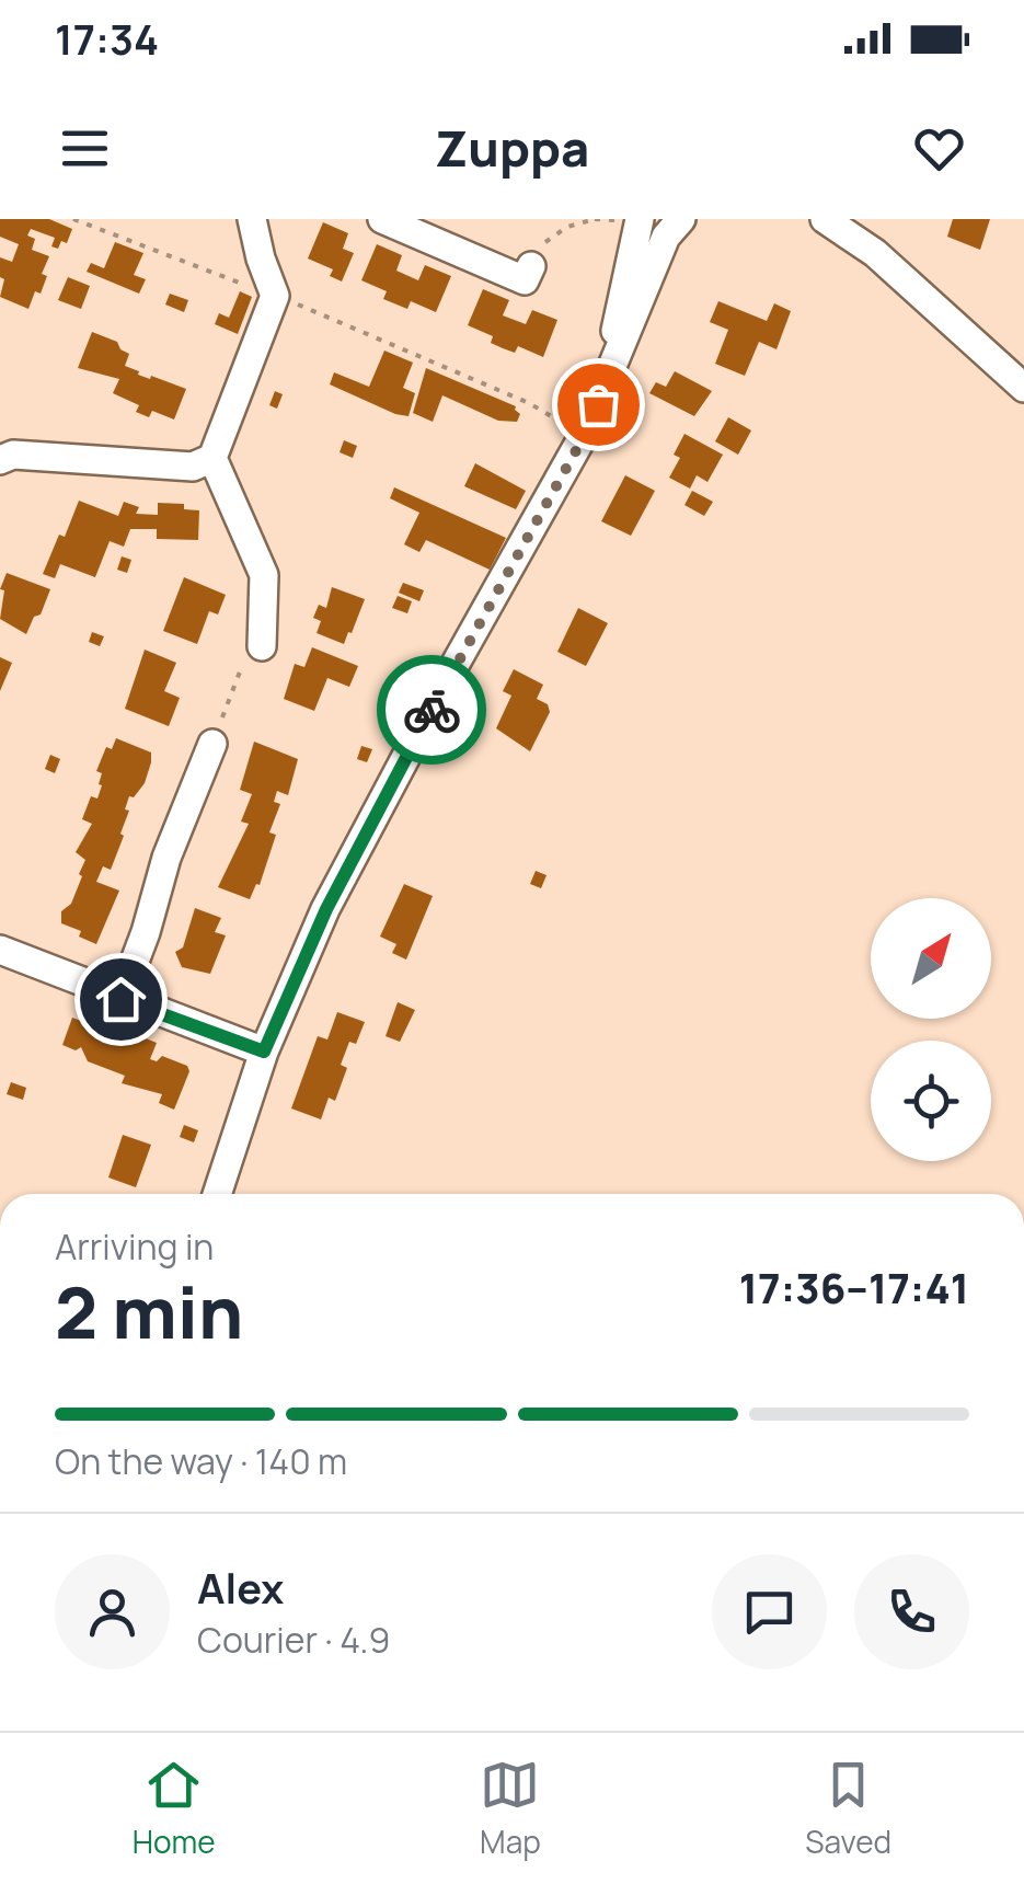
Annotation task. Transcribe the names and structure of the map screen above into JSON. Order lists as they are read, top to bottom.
{
  "north": "top right",
  "page": {
    "status": "17:34",
    "header": "Zuppa",
    "heading": ["2 min", "Arriving in", "17:36–17:41"],
    "panel": ["Alex", "Courier · 4.9"],
    "bar": "On the way · 140 m",
    "tabs": ["Home", "Map", "Saved"]
  }
}
